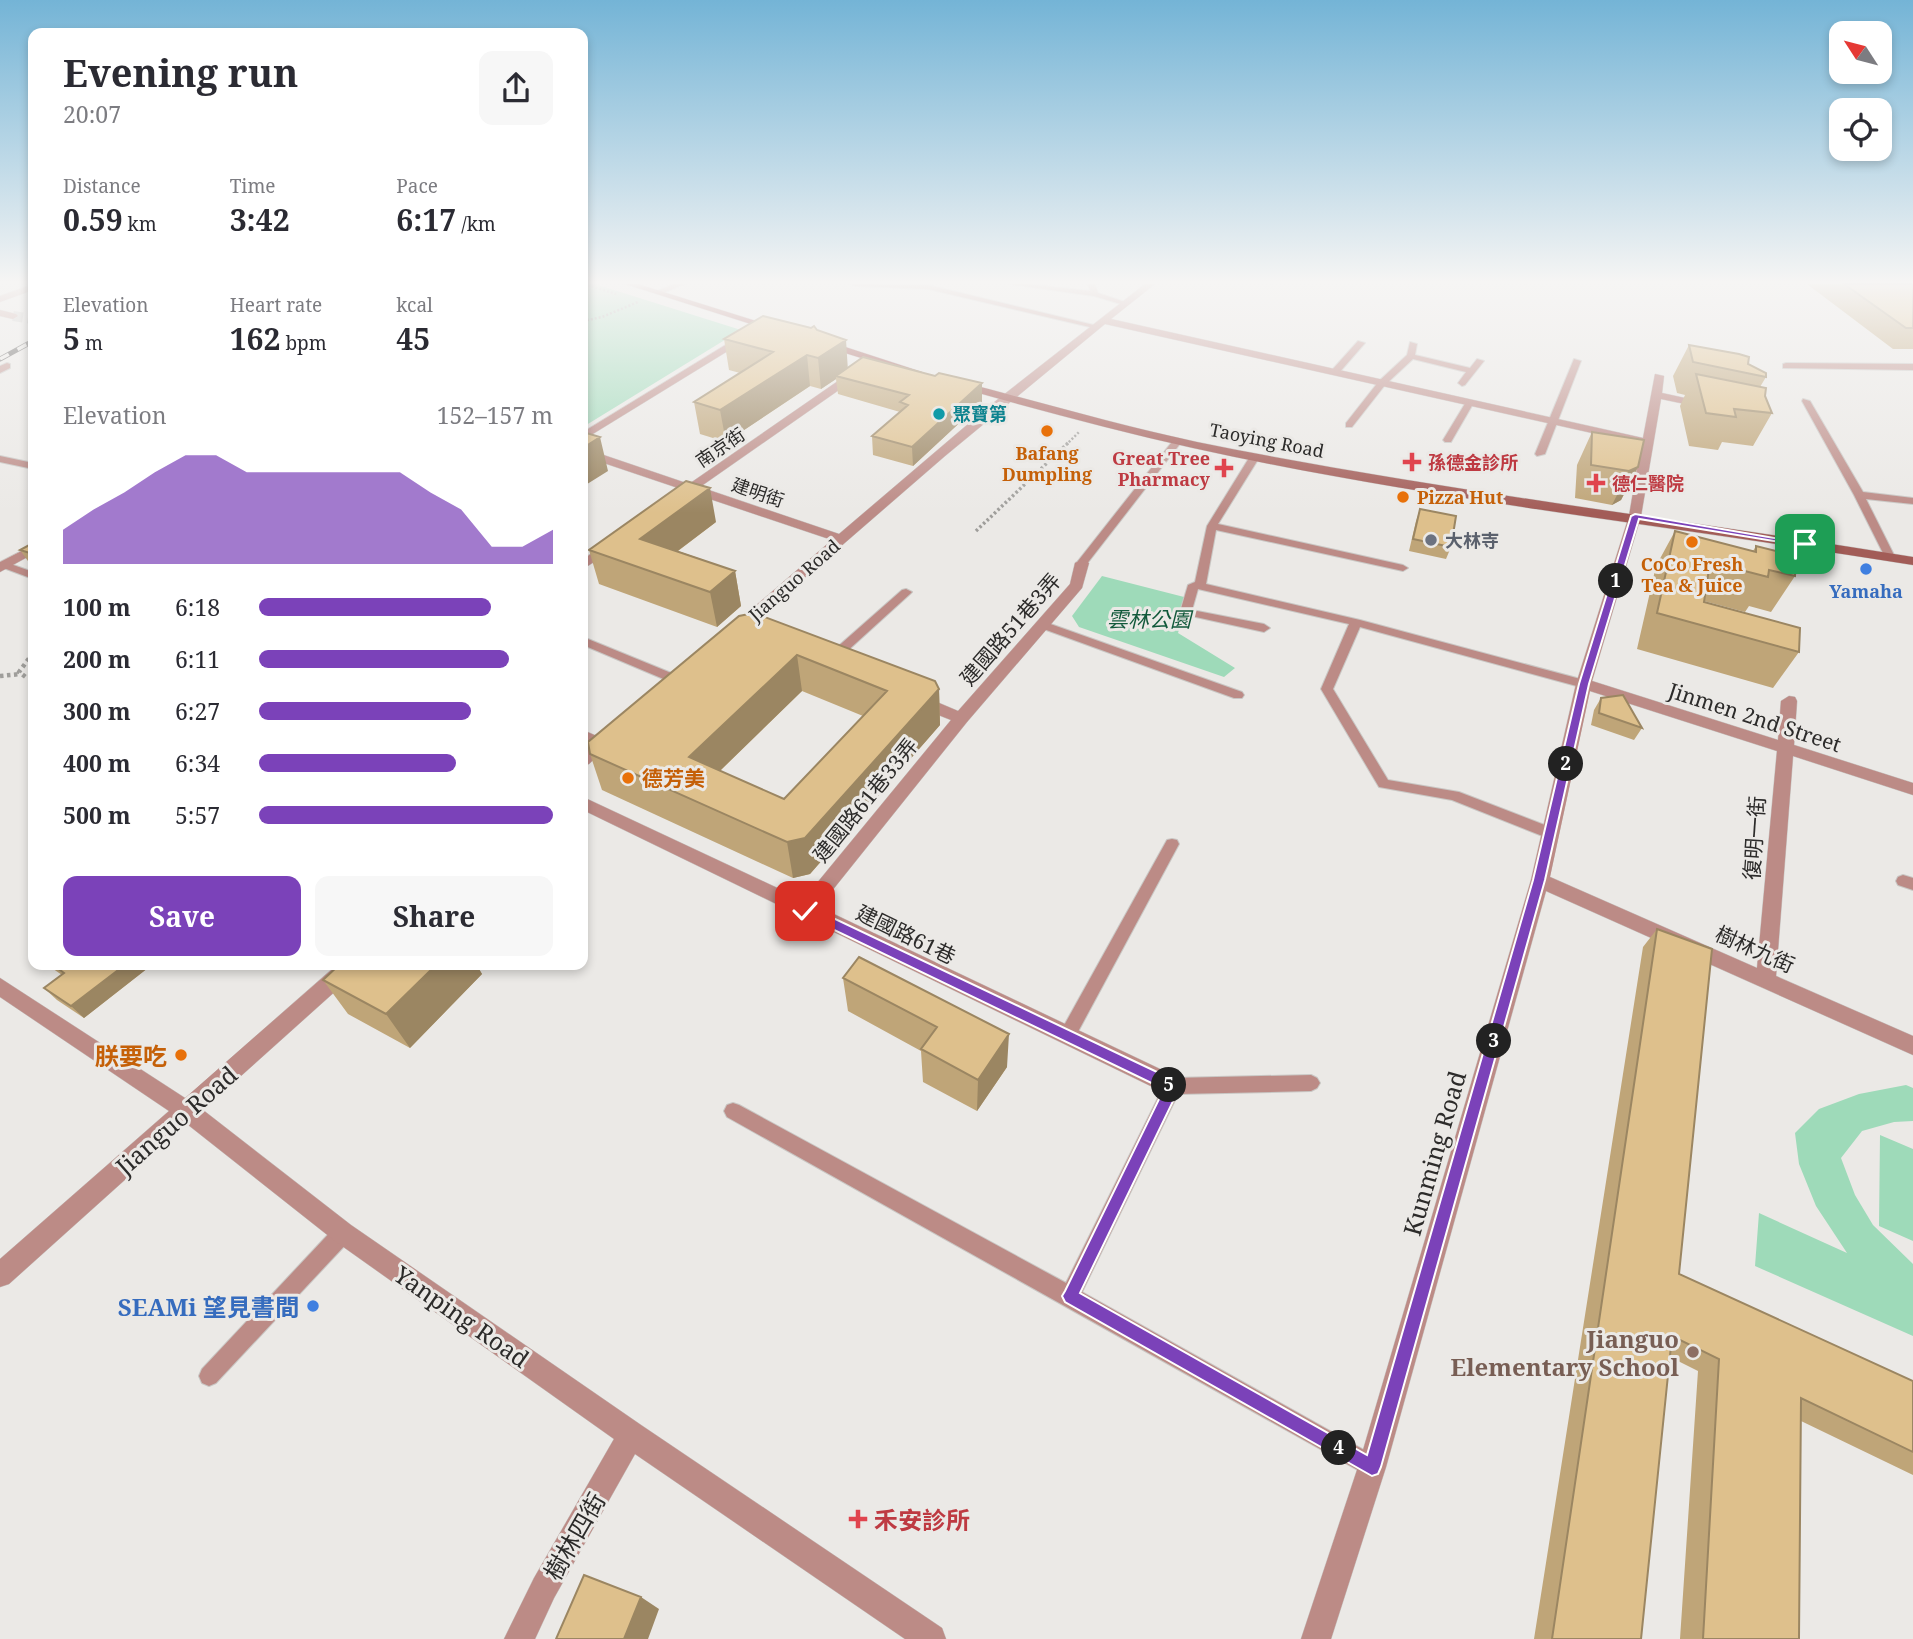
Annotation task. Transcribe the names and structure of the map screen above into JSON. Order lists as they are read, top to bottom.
{
  "streets": {
    "main road": ["Taoying Road"],
    "street": [
      "南京街",
      "建明街",
      "Jianguo Road",
      "建國路51巷3弄",
      "Jinmen 2nd Street",
      "建國路61巷33弄",
      "復明一街",
      "建國路61巷",
      "樹林九街",
      "Kunming Road",
      "Yanping Road",
      "樹林四街"
    ]
  },
  "crossings": [
    ["Taoying Road", "Jianguo Road"],
    ["Taoying Road", "Kunming Road"],
    ["南京街", "建明街"],
    ["建明街", "Jianguo Road"],
    ["Jianguo Road", "Yanping Road"],
    ["建國路51巷3弄", "建國路61巷33弄"],
    ["Jinmen 2nd Street", "復明一街"],
    ["Jinmen 2nd Street", "Kunming Road"],
    ["建國路61巷33弄", "建國路61巷"],
    ["復明一街", "樹林九街"],
    ["樹林九街", "Kunming Road"],
    ["Yanping Road", "樹林四街"]
  ],
  "parks": ["雲林公園"],
  "places": {
    "other": [
      "聚寶第",
      "Bafang Dumpling",
      "Pizza Hut",
      "大林寺",
      "CoCo Fresh Tea & Juice",
      "Yamaha",
      "德芳美",
      "朕要吃",
      "SEAMi 望見書間",
      "Jianguo Elementary School"
    ],
    "health": [
      "孫德金診所",
      "Great Tree Pharmacy",
      "德仁醫院",
      "禾安診所"
    ]
  },
  "north": "top left",
  "page": {
    "heading": ["Evening run", "20:07"],
    "stats": [
      ["Distance", "0.59 km"],
      ["Time", "3:42"],
      ["Pace", "6:17 /km"],
      ["Elevation", "5 m"],
      ["Heart rate", "162 bpm"],
      ["kcal", "45"]
    ],
    "chart": ["Elevation", "152–157 m"],
    "pins": [
      "1",
      "2",
      "3",
      "5",
      "4"
    ],
    "list": [
      {
        "name": "100 m",
        "note": "6:18"
      },
      {
        "name": "200 m",
        "note": "6:11"
      },
      {
        "name": "300 m",
        "note": "6:27"
      },
      {
        "name": "400 m",
        "note": "6:34"
      },
      {
        "name": "500 m",
        "note": "5:57"
      }
    ],
    "buttons": ["Save", "Share"]
  }
}
